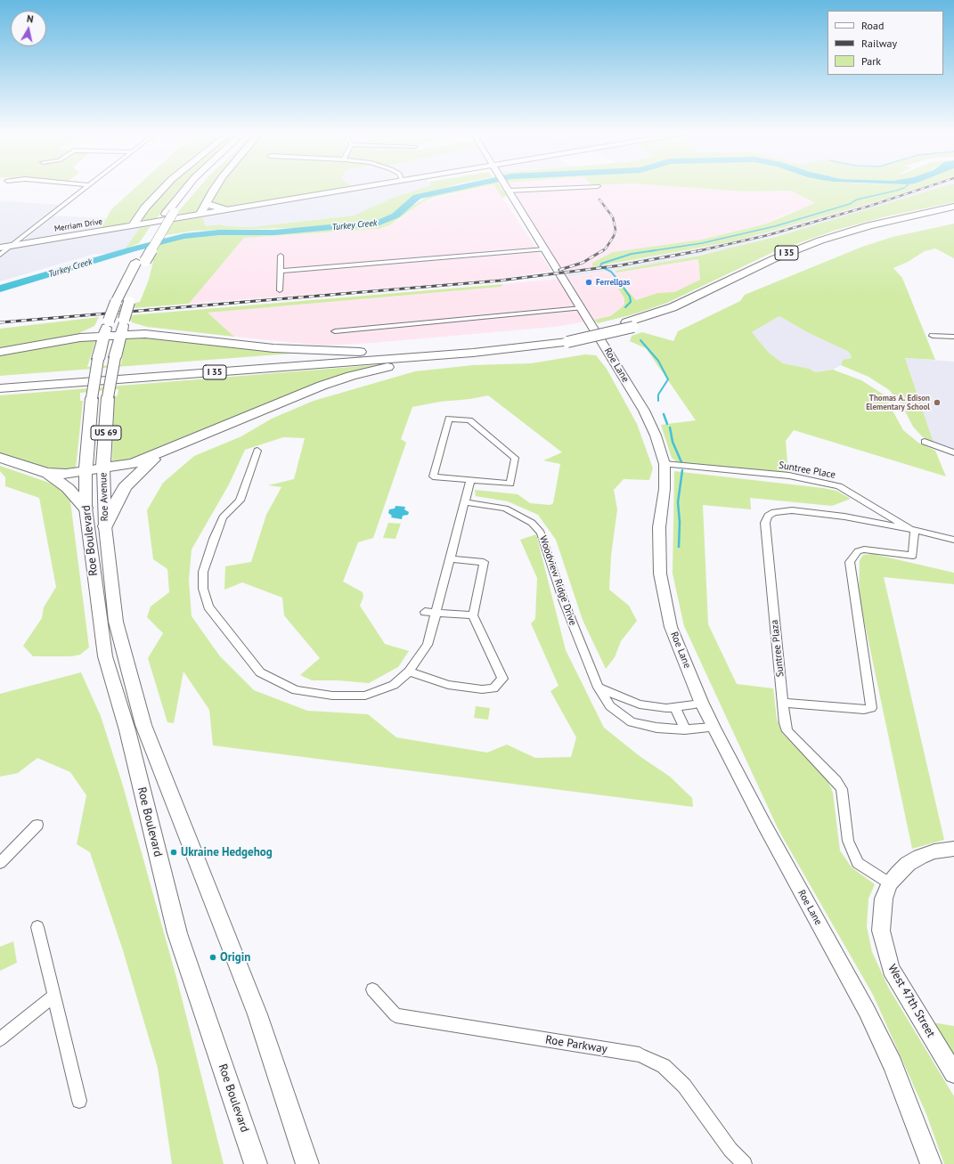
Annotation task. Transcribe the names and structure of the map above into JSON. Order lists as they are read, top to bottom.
{
  "streets": {
    "highway": ["I 35", "US 69"],
    "main road": ["Roe Avenue", "Roe Boulevard"],
    "street": [
      "Merriam Drive",
      "Roe Lane",
      "Suntree Place",
      "Woodview Ridge Drive",
      "Suntree Plaza",
      "West 47th Street",
      "Roe Parkway"
    ]
  },
  "crossings": [
    ["Roe Lane", "Suntree Place"],
    ["Roe Lane", "Woodview Ridge Drive"],
    ["US 69", "Roe Avenue"],
    ["Suntree Place", "Suntree Plaza"],
    ["Roe Avenue", "Roe Boulevard"],
    ["Suntree Plaza", "West 47th Street"]
  ],
  "water": ["Turkey Creek"],
  "places": [
    "Ferrellgas",
    "Thomas A. Edison Elementary School",
    "Ukraine Hedgehog",
    "Origin"
  ],
  "legend": ["Road", "Railway", "Park"],
  "north": "top"
}
